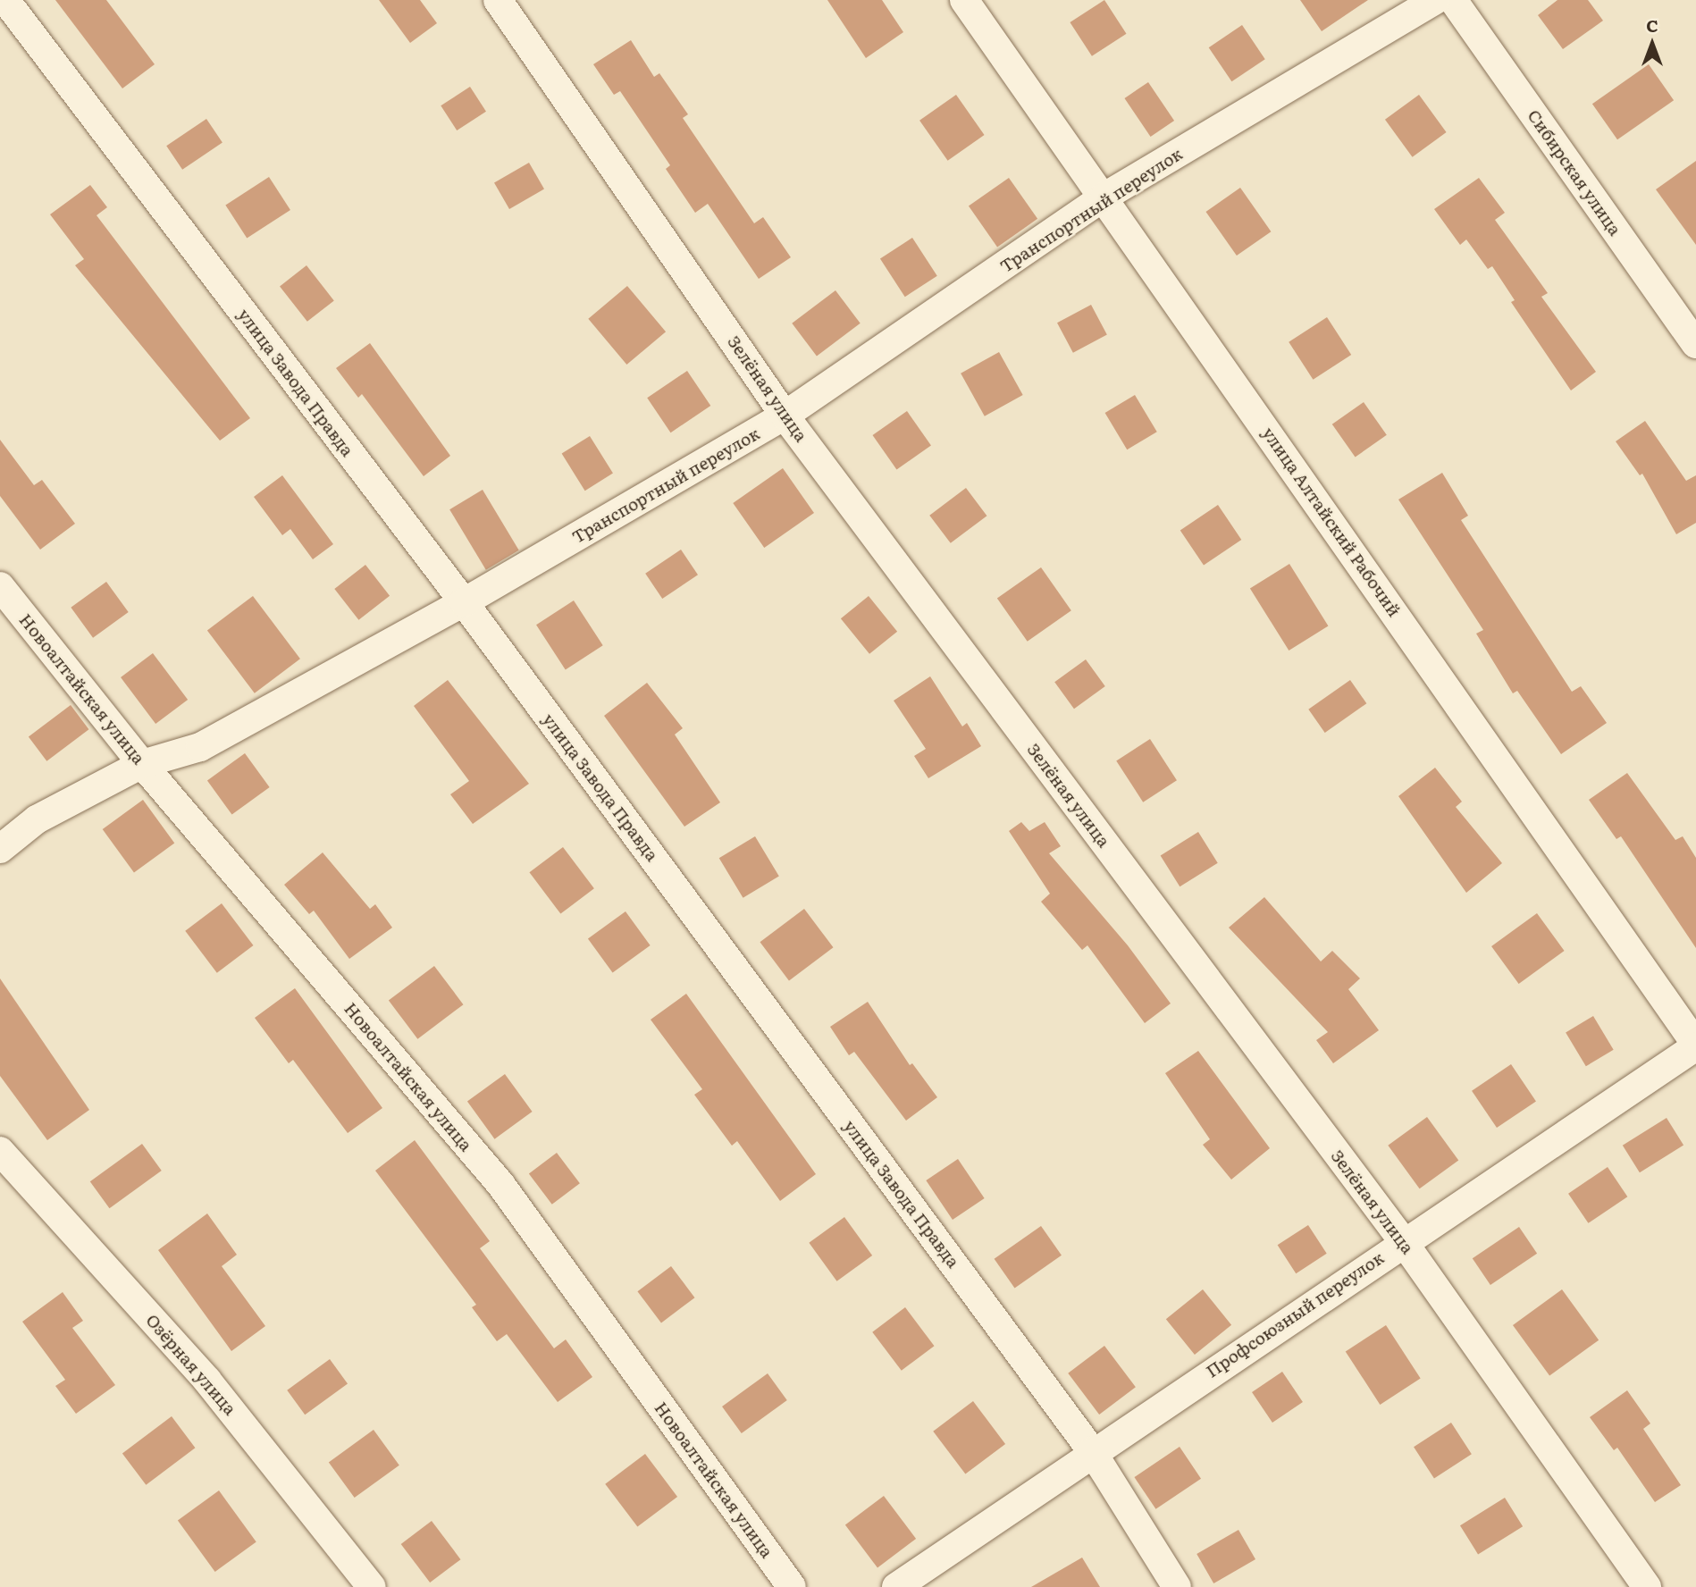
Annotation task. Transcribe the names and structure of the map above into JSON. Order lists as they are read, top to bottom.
{
  "streets": {
    "street": [
      "Сибирская улица",
      "Транспортный переулок",
      "улица Завода Правда",
      "Зелёная улица",
      "улица Алтайский Рабочий",
      "Новоалтайская улица",
      "Профсоюзный переулок",
      "Озёрная улица"
    ]
  },
  "crossings": [
    ["Транспортный переулок", "улица Завода Правда"],
    ["Транспортный переулок", "Зелёная улица"],
    ["Транспортный переулок", "улица Алтайский Рабочий"],
    ["Транспортный переулок", "Новоалтайская улица"],
    ["улица Завода Правда", "Профсоюзный переулок"],
    ["Зелёная улица", "Профсоюзный переулок"],
    ["улица Алтайский Рабочий", "Профсоюзный переулок"]
  ],
  "north": "top"
}
